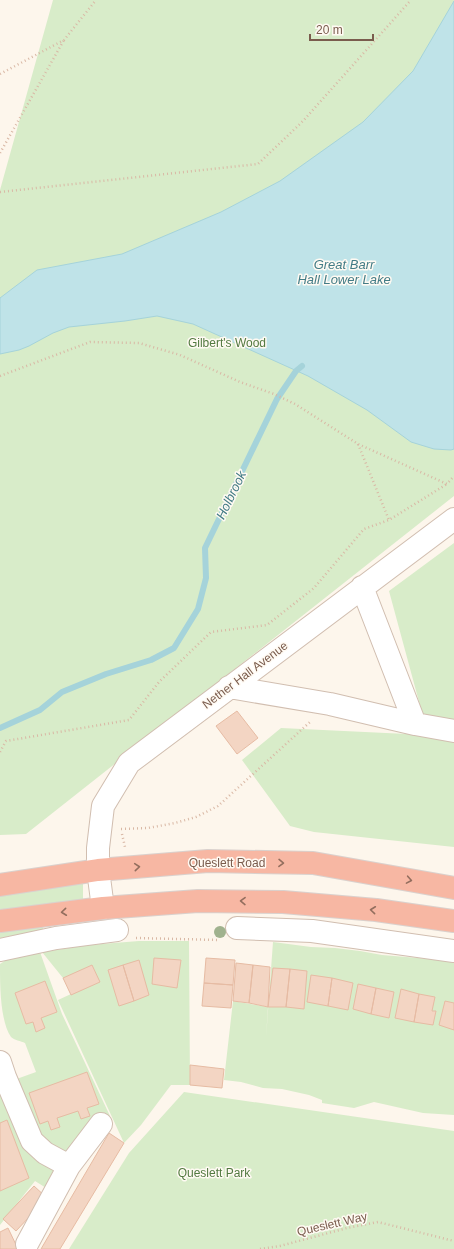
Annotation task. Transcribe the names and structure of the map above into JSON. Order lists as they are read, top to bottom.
{
  "streets": {
    "highway": ["Queslett Road"],
    "street": ["Nether Hall Avenue"],
    "path": ["Queslett Way"]
  },
  "crossings": [
    ["Nether Hall Avenue", "Queslett Road"]
  ],
  "water": ["Great Barr Hall Lower Lake", "Holbrook"],
  "parks": ["Gilbert's Wood", "Queslett Park"],
  "scale_bar": "20 m"
}
